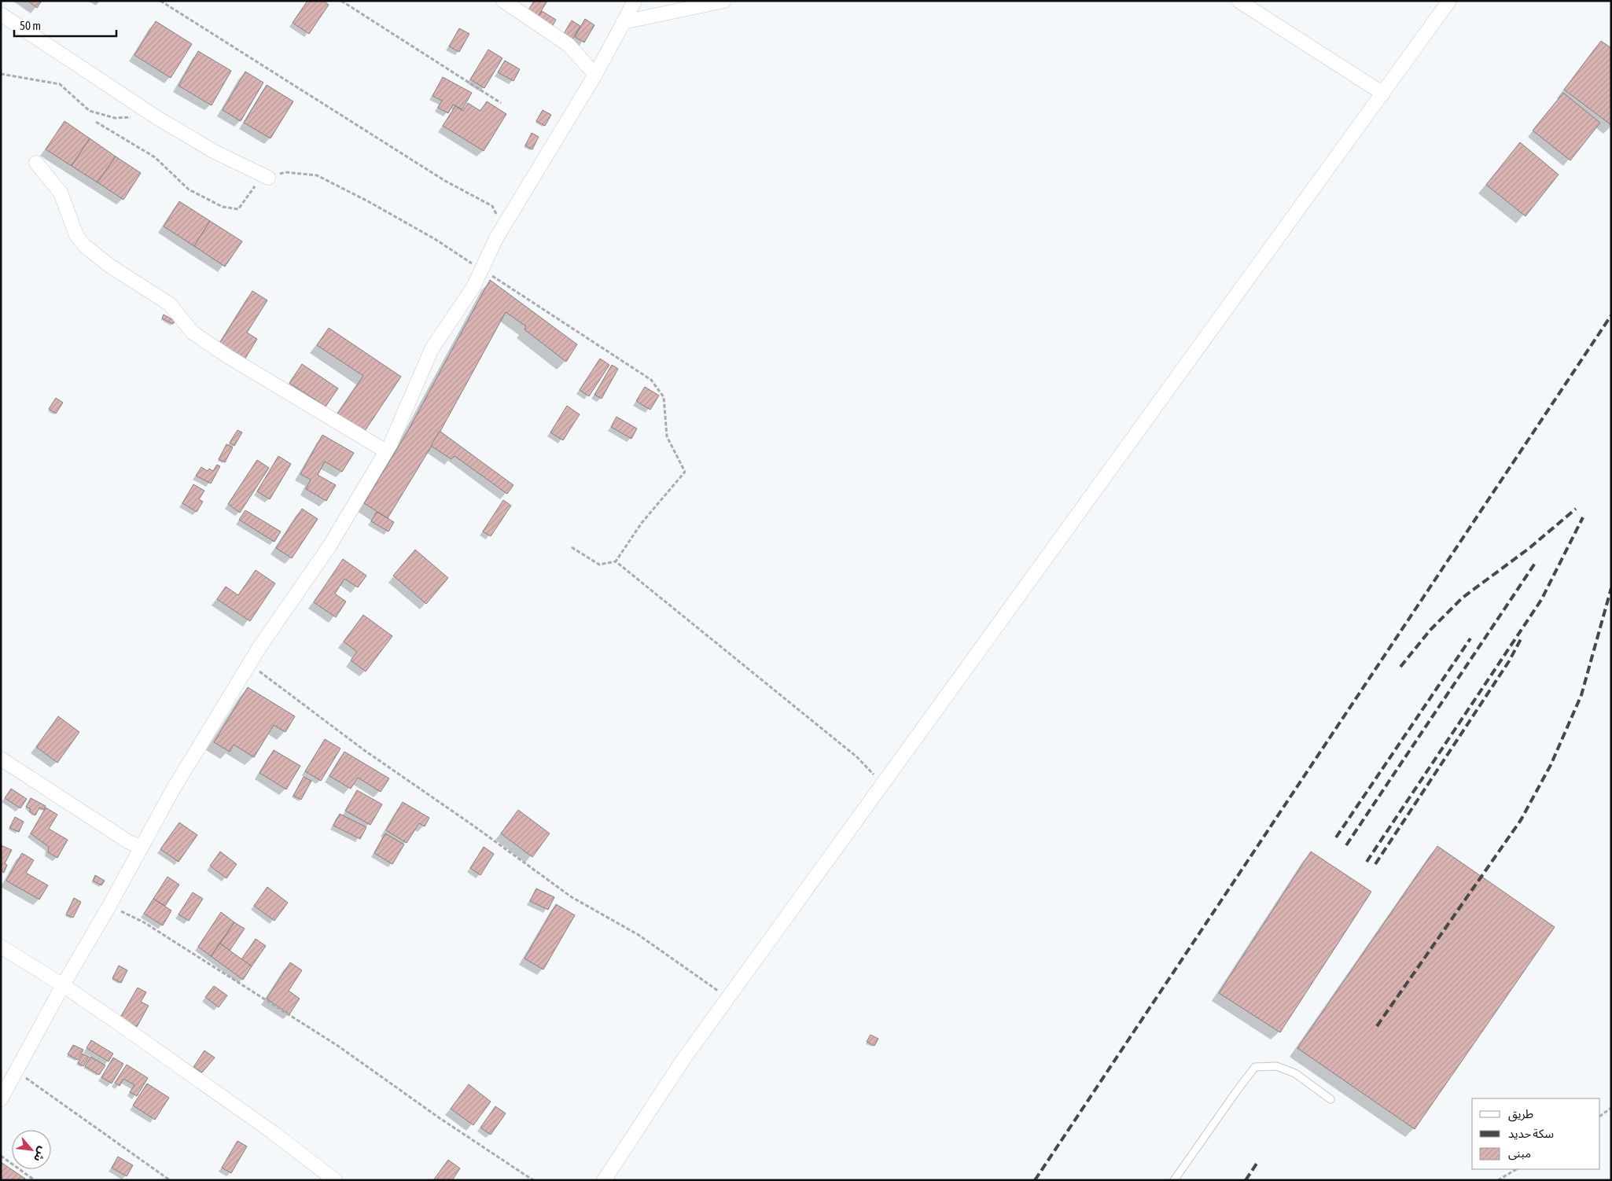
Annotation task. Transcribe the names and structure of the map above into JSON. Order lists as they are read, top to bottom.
{
  "legend": ["طريق", "سكة حديد", "مبنى"],
  "scale_bar": "50 m",
  "north": "bottom right"
}
